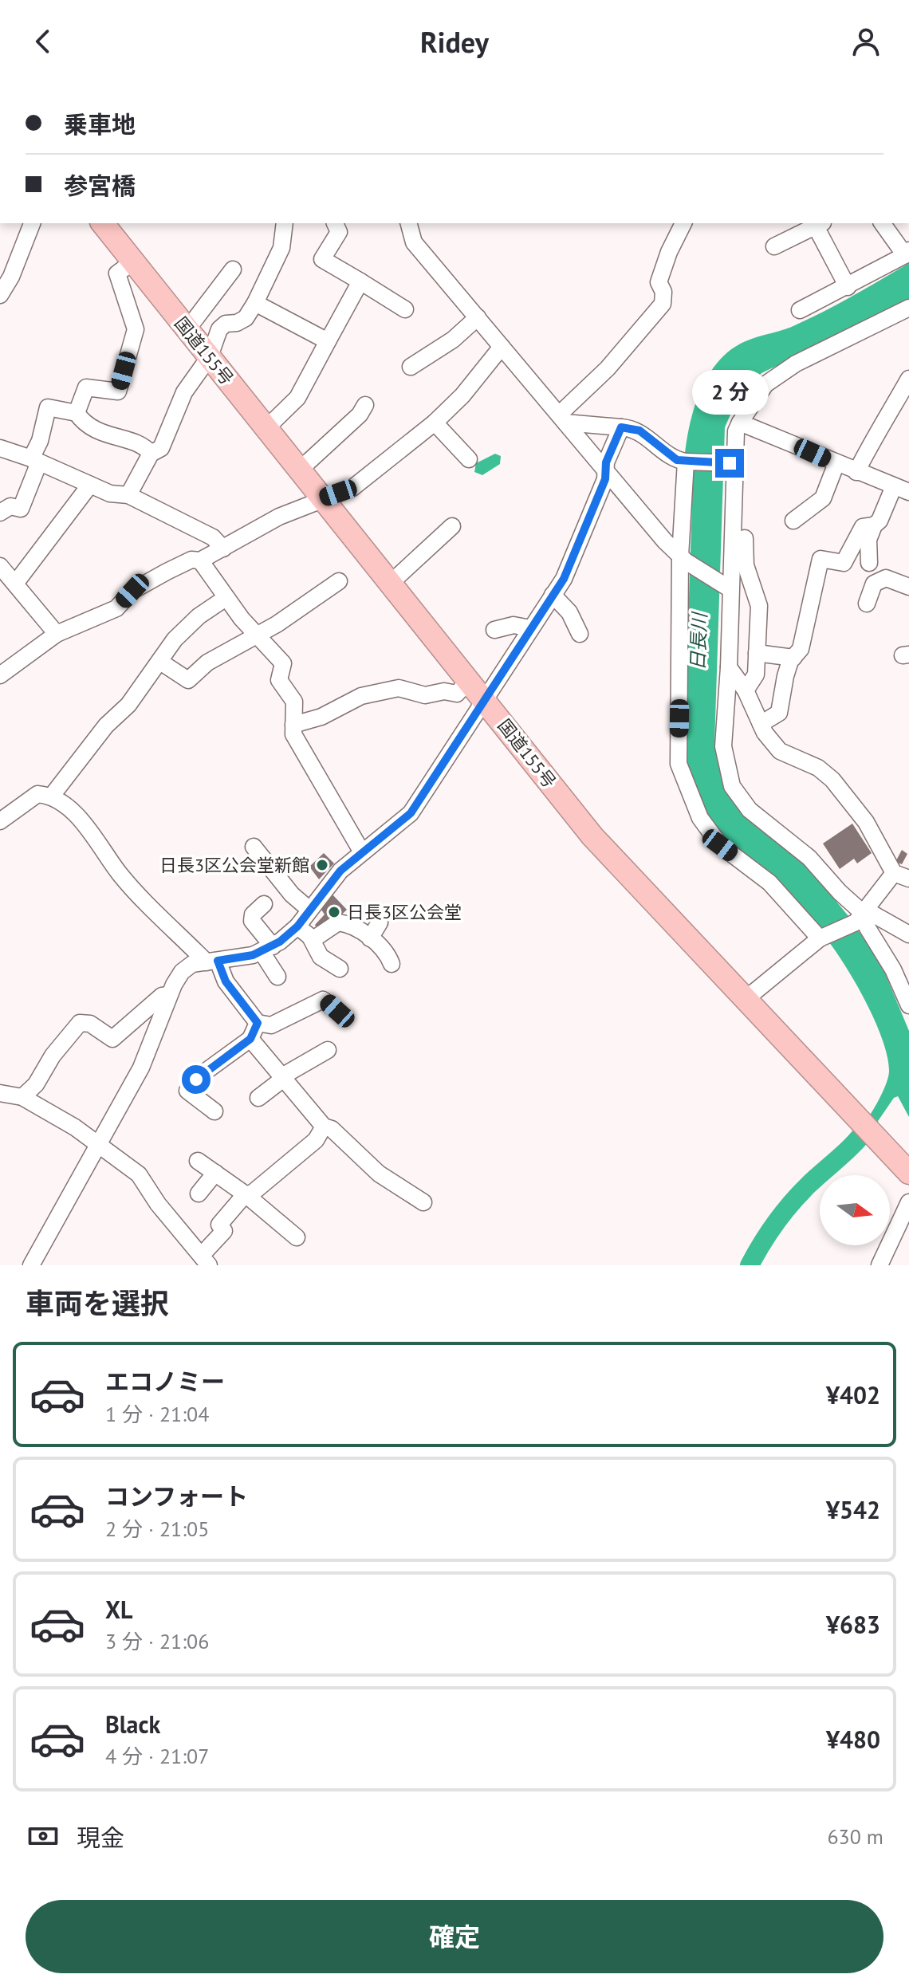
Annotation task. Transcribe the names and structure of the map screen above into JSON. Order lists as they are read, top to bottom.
{
  "streets": {
    "highway": ["国道155号"]
  },
  "water": ["日長川"],
  "places": ["日長3区公会堂新館", "日長3区公会堂"],
  "north": "right",
  "page": {
    "header": "Ridey",
    "banner": ["乗車地", "参宮橋"],
    "bubble": "2 分",
    "heading": "車両を選択",
    "list": [
      {
        "name": "エコノミー",
        "note": "1 分 · 21:04",
        "value": "¥402"
      },
      {
        "name": "コンフォート",
        "note": "2 分 · 21:05",
        "value": "¥542"
      },
      {
        "name": "XL",
        "note": "3 分 · 21:06",
        "value": "¥683"
      },
      {
        "name": "Black",
        "note": "4 分 · 21:07",
        "value": "¥480"
      }
    ],
    "pay": ["現金", "630 m"],
    "buttons": "確定"
  }
}
